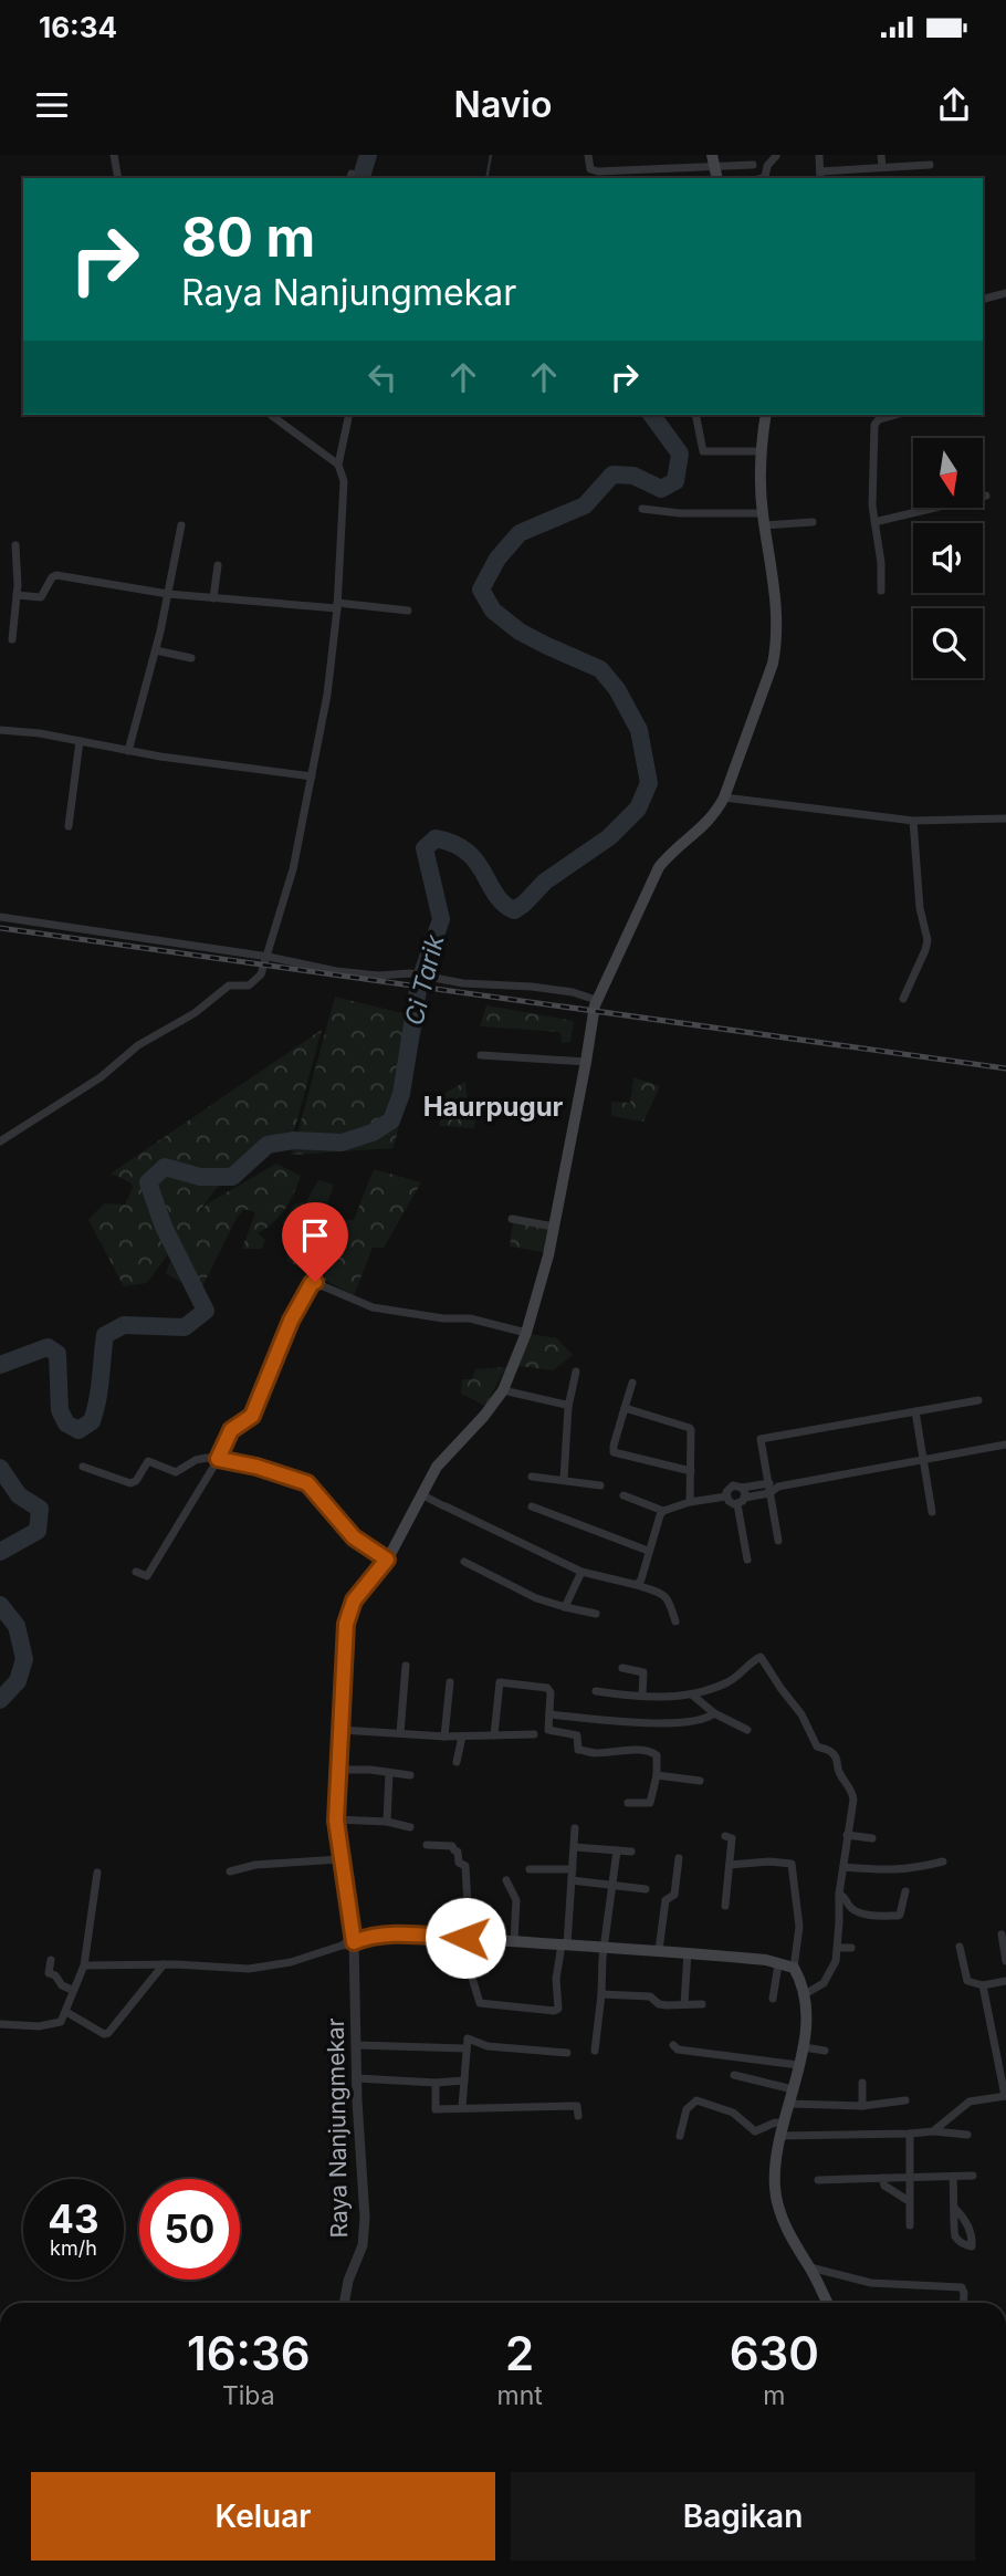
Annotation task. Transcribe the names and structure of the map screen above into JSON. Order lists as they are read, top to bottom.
{
  "streets": {
    "main road": ["Raya Nanjungmekar"]
  },
  "districts": ["Haurpugur"],
  "water": ["Ci Tarik"],
  "north": "bottom",
  "page": {
    "status": "16:34",
    "header": "Navio",
    "turn": ["80 m", "Raya Nanjungmekar"],
    "speed": "43 km/h",
    "limit": "50",
    "eta": [
      "16:36",
      "Tiba",
      "2",
      "mnt",
      "630",
      "m"
    ],
    "buttons": ["Keluar", "Bagikan"]
  }
}
